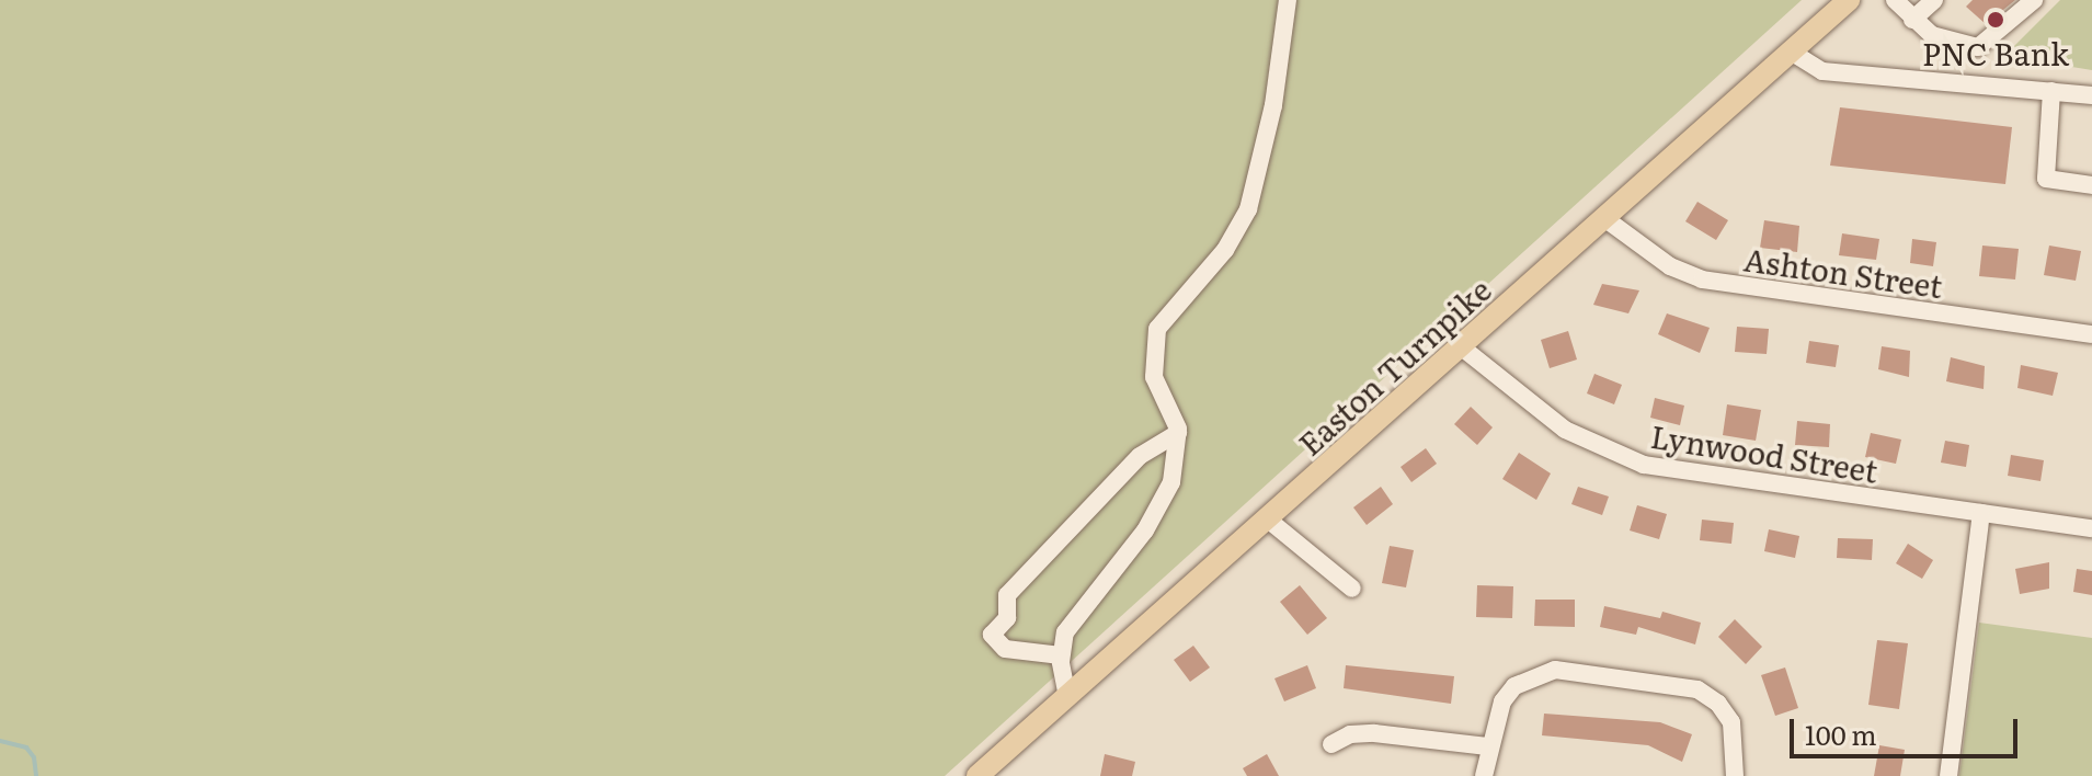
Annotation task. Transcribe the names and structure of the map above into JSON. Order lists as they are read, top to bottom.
{
  "streets": {
    "main road": ["Easton Turnpike"],
    "street": ["Ashton Street", "Lynwood Street"]
  },
  "crossings": [
    ["Ashton Street", "Easton Turnpike"],
    ["Easton Turnpike", "Lynwood Street"]
  ],
  "places": ["PNC Bank"],
  "scale_bar": "100 m"
}
